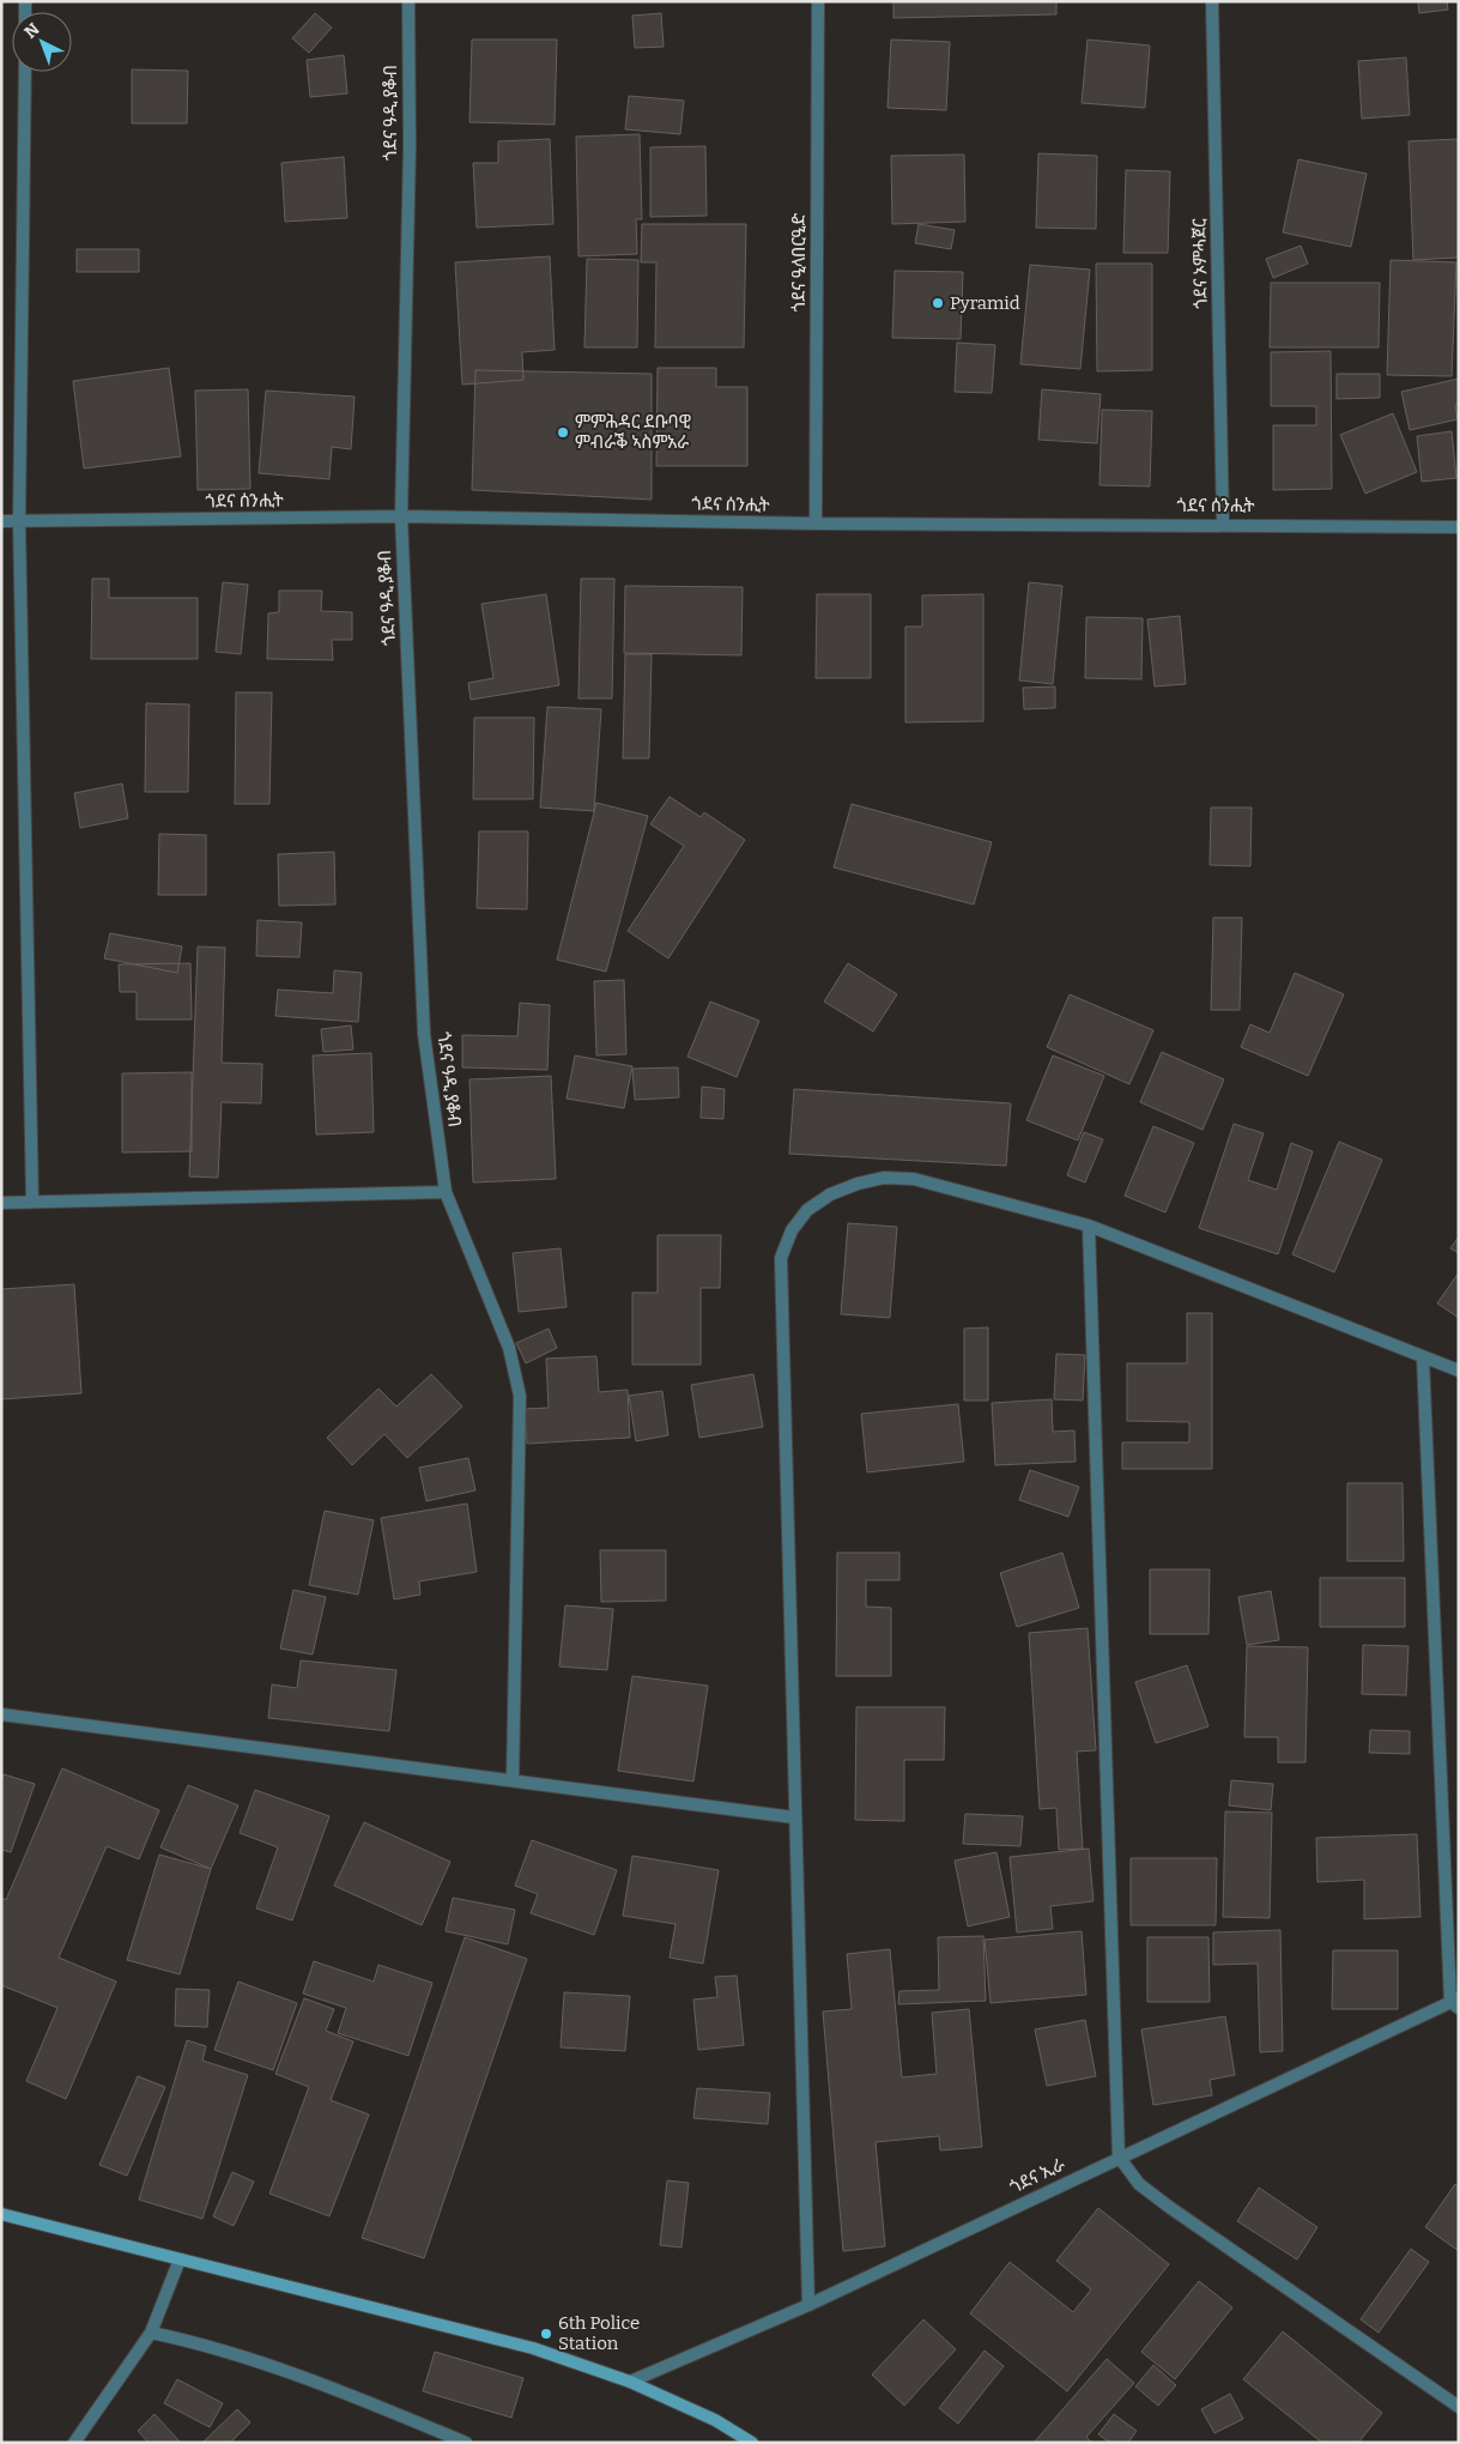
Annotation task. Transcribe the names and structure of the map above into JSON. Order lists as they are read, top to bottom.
{
  "streets": {
    "street": [
      "ጎደና ዓዲ ያቆብ",
      "ጎደና ዒላበርዒድ",
      "ጎደና ኦምሓጀር",
      "ጎደና ሰንሒት",
      "ጎደና ኢራ"
    ]
  },
  "crossings": [
    ["ጎደና ዓዲ ያቆብ", "ጎደና ሰንሒት"],
    ["ጎደና ዒላበርዒድ", "ጎደና ሰንሒት"],
    ["ጎደና ኦምሓጀር", "ጎደና ሰንሒት"]
  ],
  "places": ["Pyramid", "ምምሕዳር ደቡባዊ ምብራቕ ኣስምአራ", "6th Police Station"],
  "north": "top left"
}
